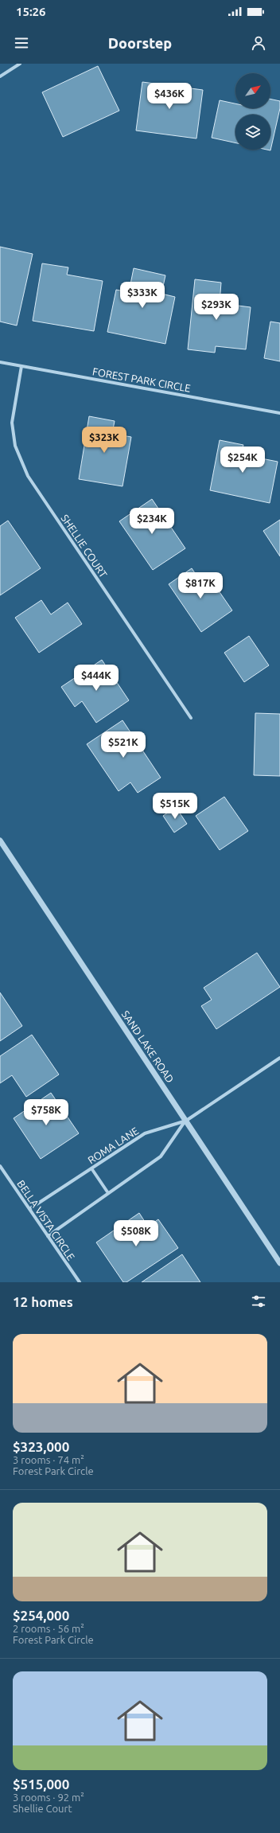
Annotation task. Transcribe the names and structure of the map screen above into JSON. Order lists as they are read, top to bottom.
{
  "streets": {
    "street": [
      "FOREST PARK CIRCLE",
      "SHELLIE COURT",
      "SAND LAKE ROAD",
      "ROMA LANE",
      "BELLA VISTA CIRCLE"
    ]
  },
  "crossings": [
    ["FOREST PARK CIRCLE", "SHELLIE COURT"],
    ["SAND LAKE ROAD", "ROMA LANE"],
    ["ROMA LANE", "BELLA VISTA CIRCLE"]
  ],
  "north": "top right",
  "page": {
    "status": "15:26",
    "header": "Doorstep",
    "price": [
      "$436K",
      "$333K",
      "$293K",
      "$323K",
      "$254K",
      "$234K",
      "$817K",
      "$444K",
      "$521K",
      "$515K",
      "$758K",
      "$508K"
    ],
    "heading": "12 homes",
    "list": [
      {
        "name": "$323,000",
        "note": "3 rooms · 74 m² · Forest Park Circle"
      },
      {
        "name": "$254,000",
        "note": "2 rooms · 56 m² · Forest Park Circle"
      },
      {
        "name": "$515,000",
        "note": "3 rooms · 92 m² · Shellie Court"
      }
    ]
  }
}
